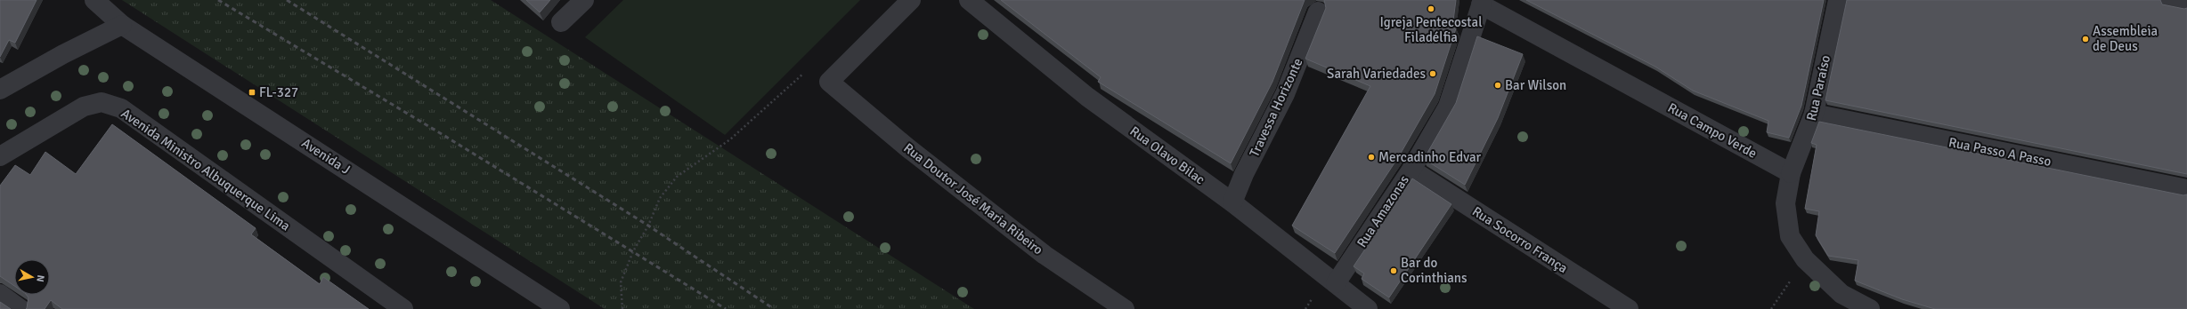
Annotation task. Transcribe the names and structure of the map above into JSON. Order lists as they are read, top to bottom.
{
  "streets": {
    "street": [
      "Rua Paraíso",
      "Travessa Horizonte",
      "Rua Campo Verde",
      "Rua Passo A Passo",
      "Rua Olavo Bilac",
      "Avenida J",
      "Avenida Ministro Albuquerque Lima",
      "Rua Doutor José Maria Ribeiro",
      "Rua Amazonas",
      "Rua Socorro França"
    ]
  },
  "crossings": [
    ["Rua Paraíso", "Rua Campo Verde"],
    ["Rua Paraíso", "Rua Passo A Passo"],
    ["Travessa Horizonte", "Rua Olavo Bilac"],
    ["Rua Campo Verde", "Rua Amazonas"],
    ["Rua Olavo Bilac", "Rua Amazonas"],
    ["Rua Amazonas", "Rua Socorro França"]
  ],
  "places": {
    "other": [
      "Igreja Pentecostal Filadélfia",
      "Assembleia de Deus",
      "Sarah Variedades",
      "Bar Wilson",
      "Mercadinho Edvar",
      "Bar do Corinthians"
    ],
    "transit": ["FL-327"]
  },
  "north": "right"
}
